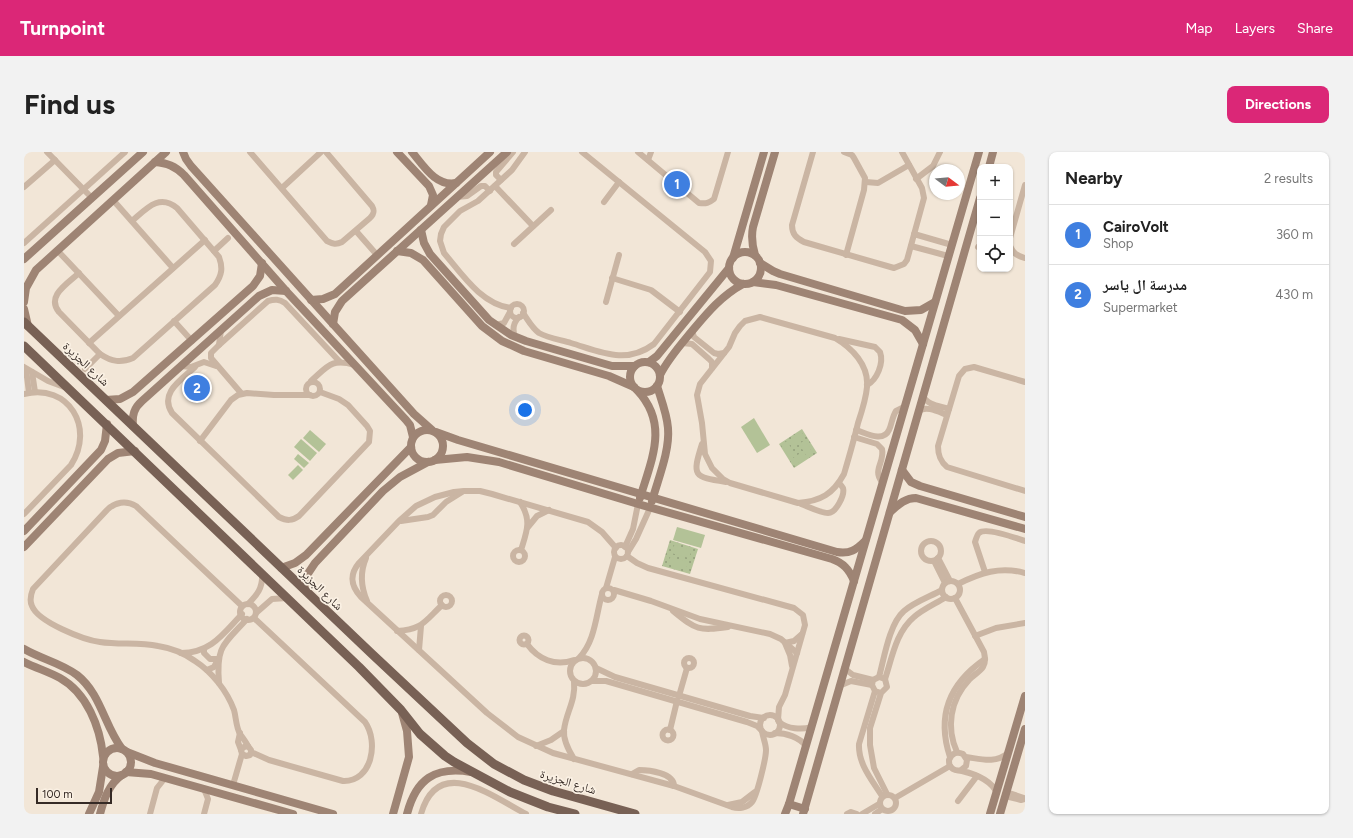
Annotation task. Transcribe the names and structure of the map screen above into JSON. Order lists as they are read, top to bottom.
{
  "streets": {
    "main road": ["شارع الجزيرة"]
  },
  "scale_bar": "100 m",
  "north": "right",
  "page": {
    "header": "Turnpoint",
    "nav": ["Map", "Layers", "Share"],
    "buttons": "Directions",
    "title": "Find us",
    "heading": ["Nearby", "2 results"],
    "map_buttons": ["+", "−"],
    "pins": ["1", "2"],
    "list": [
      {
        "mark": "1",
        "name": "CairoVolt",
        "note": "Shop",
        "value": "360 m"
      },
      {
        "mark": "2",
        "name": "مدرسة ال ياسر",
        "note": "Supermarket",
        "value": "430 m"
      }
    ],
    "scale": "100 m"
  }
}
